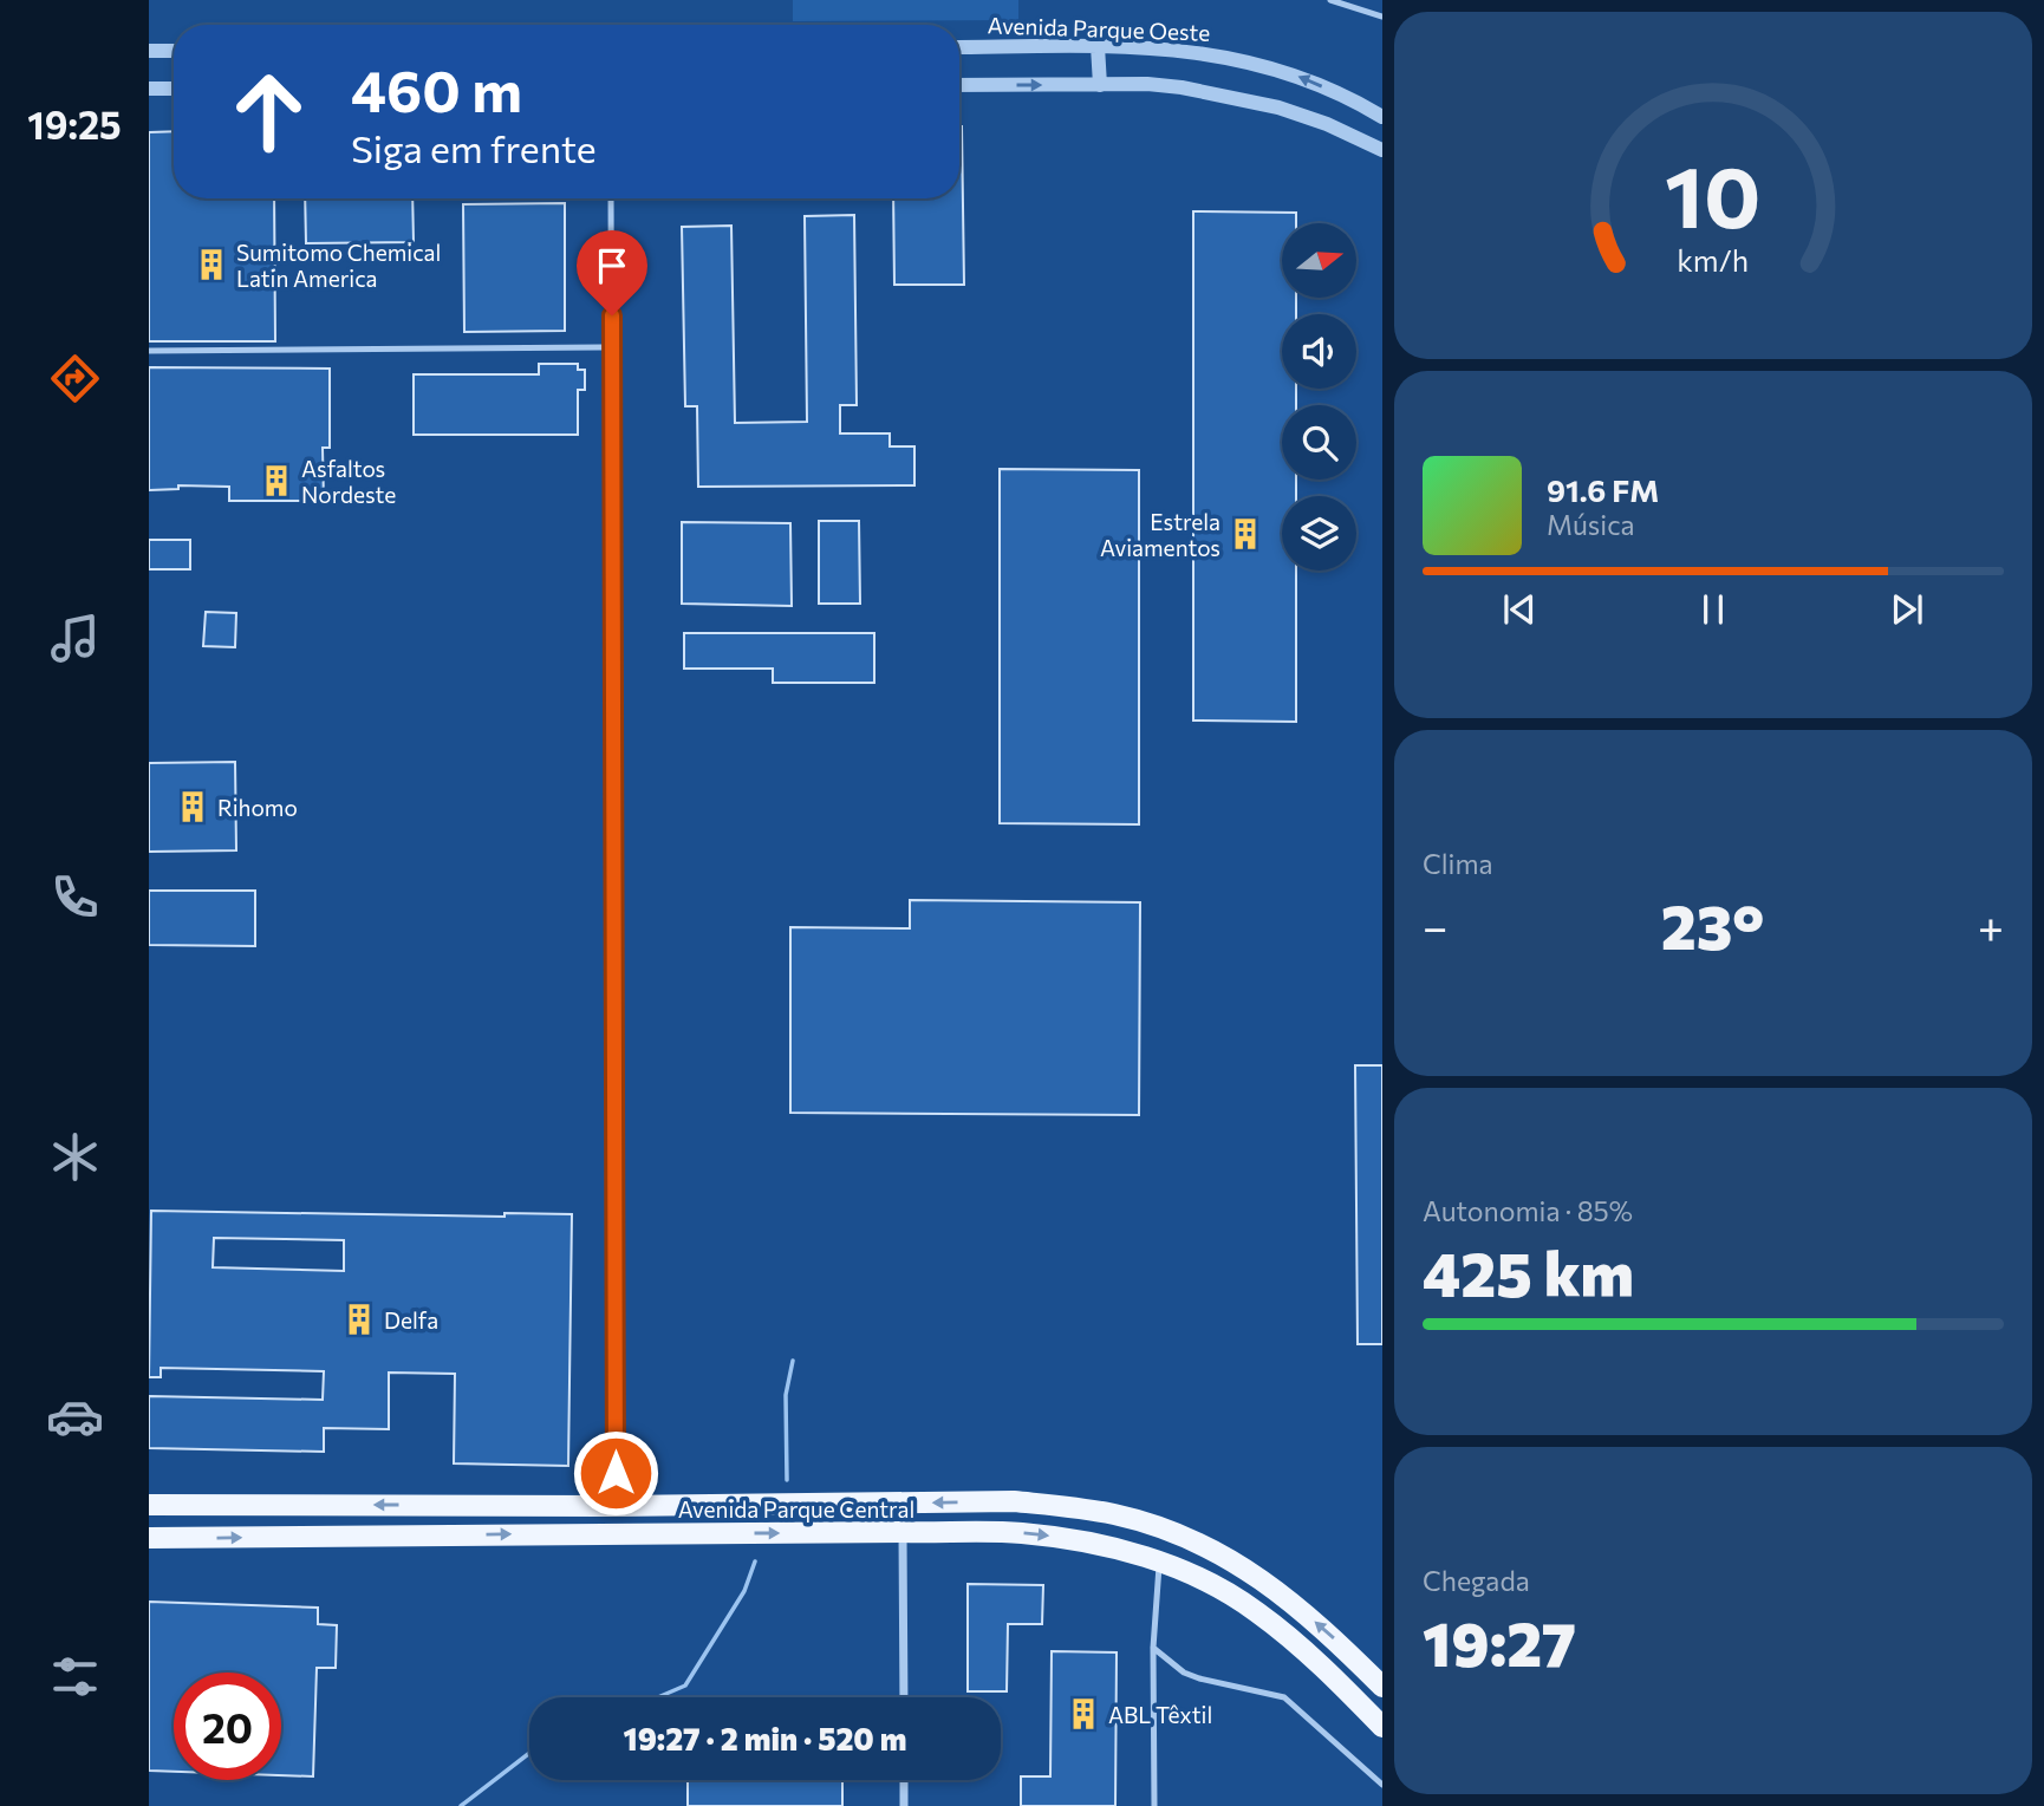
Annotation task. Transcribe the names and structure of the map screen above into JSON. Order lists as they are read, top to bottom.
{
  "streets": {
    "main road": ["Avenida Parque Central"],
    "street": ["Avenida Parque Oeste"]
  },
  "places": {
    "building": [
      "Sumitomo Chemical Latin America",
      "Asfaltos Nordeste",
      "Estrela Aviamentos",
      "Rihomo",
      "Delfa",
      "ABL Têxtil"
    ]
  },
  "north": "right",
  "page": {
    "tabs": "19:25",
    "turn": ["460 m", "Siga em frente"],
    "song": ["91.6 FM", "Música"],
    "tile": [
      "Clima",
      ["Autonomia · 85%", "425 km"],
      ["Chegada", "19:27"]
    ],
    "heat": ["−", "23°", "+"],
    "limit": "20",
    "trip": "19:27 · 2 min · 520 m",
    "gauge": ["10", "km/h"]
  }
}
